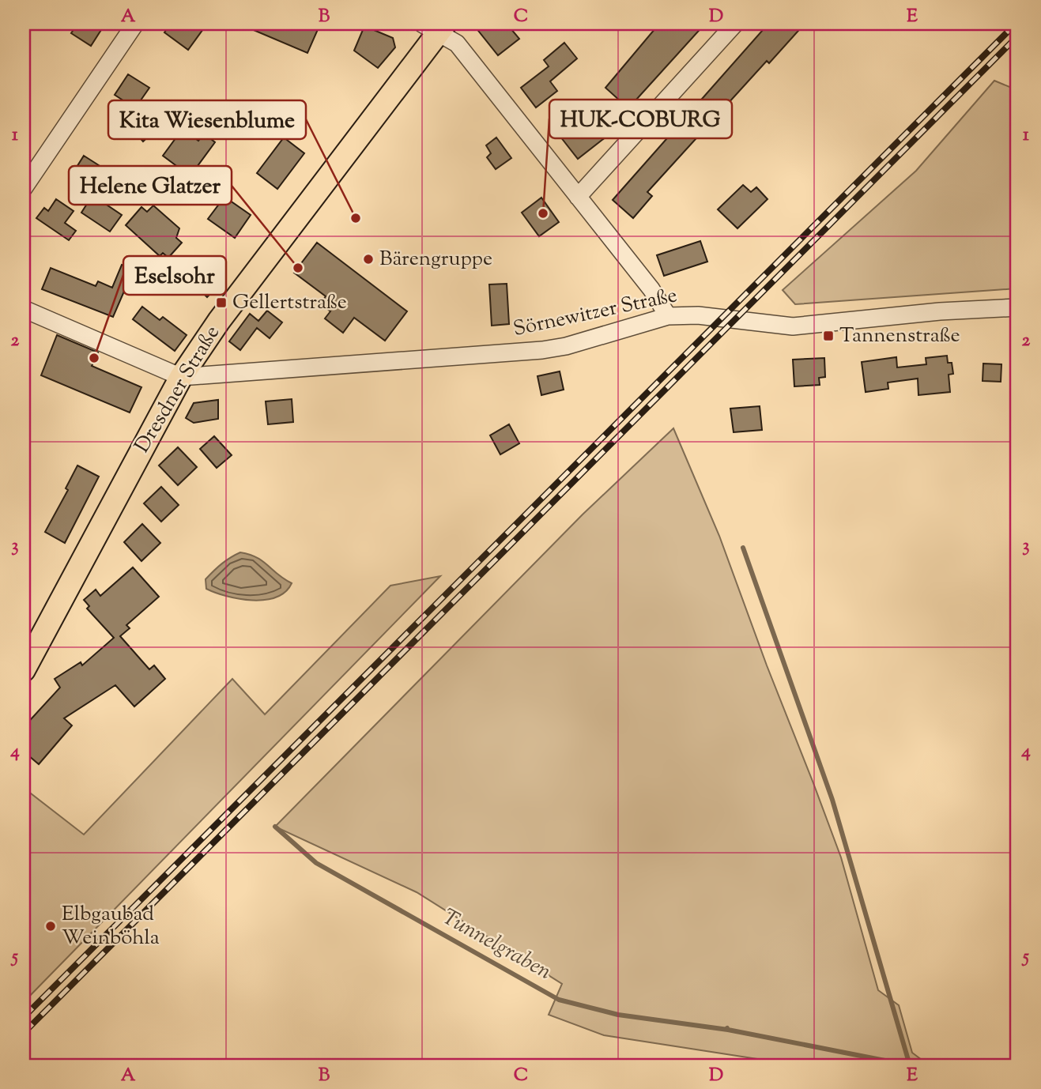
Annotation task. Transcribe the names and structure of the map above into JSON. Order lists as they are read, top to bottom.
{
  "streets": {
    "main road": ["Dresdner Straße"],
    "street": ["Sörnewitzer Straße"]
  },
  "crossings": [
    ["Sörnewitzer Straße", "Dresdner Straße"]
  ],
  "water": ["Tunnelgraben"],
  "places": {
    "other": [
      "HUK-COBURG",
      "Kita Wiesenblume",
      "Bärengruppe",
      "Helene Glatzer",
      "Eselsohr",
      "Elbgaubad Weinböhla"
    ],
    "transit": ["Gellertstraße", "Tannenstraße"]
  },
  "grid": {
    "columns": [
      "A",
      "B",
      "C",
      "D",
      "E"
    ],
    "rows": [
      "1",
      "2",
      "3",
      "4",
      "5"
    ]
  }
}
